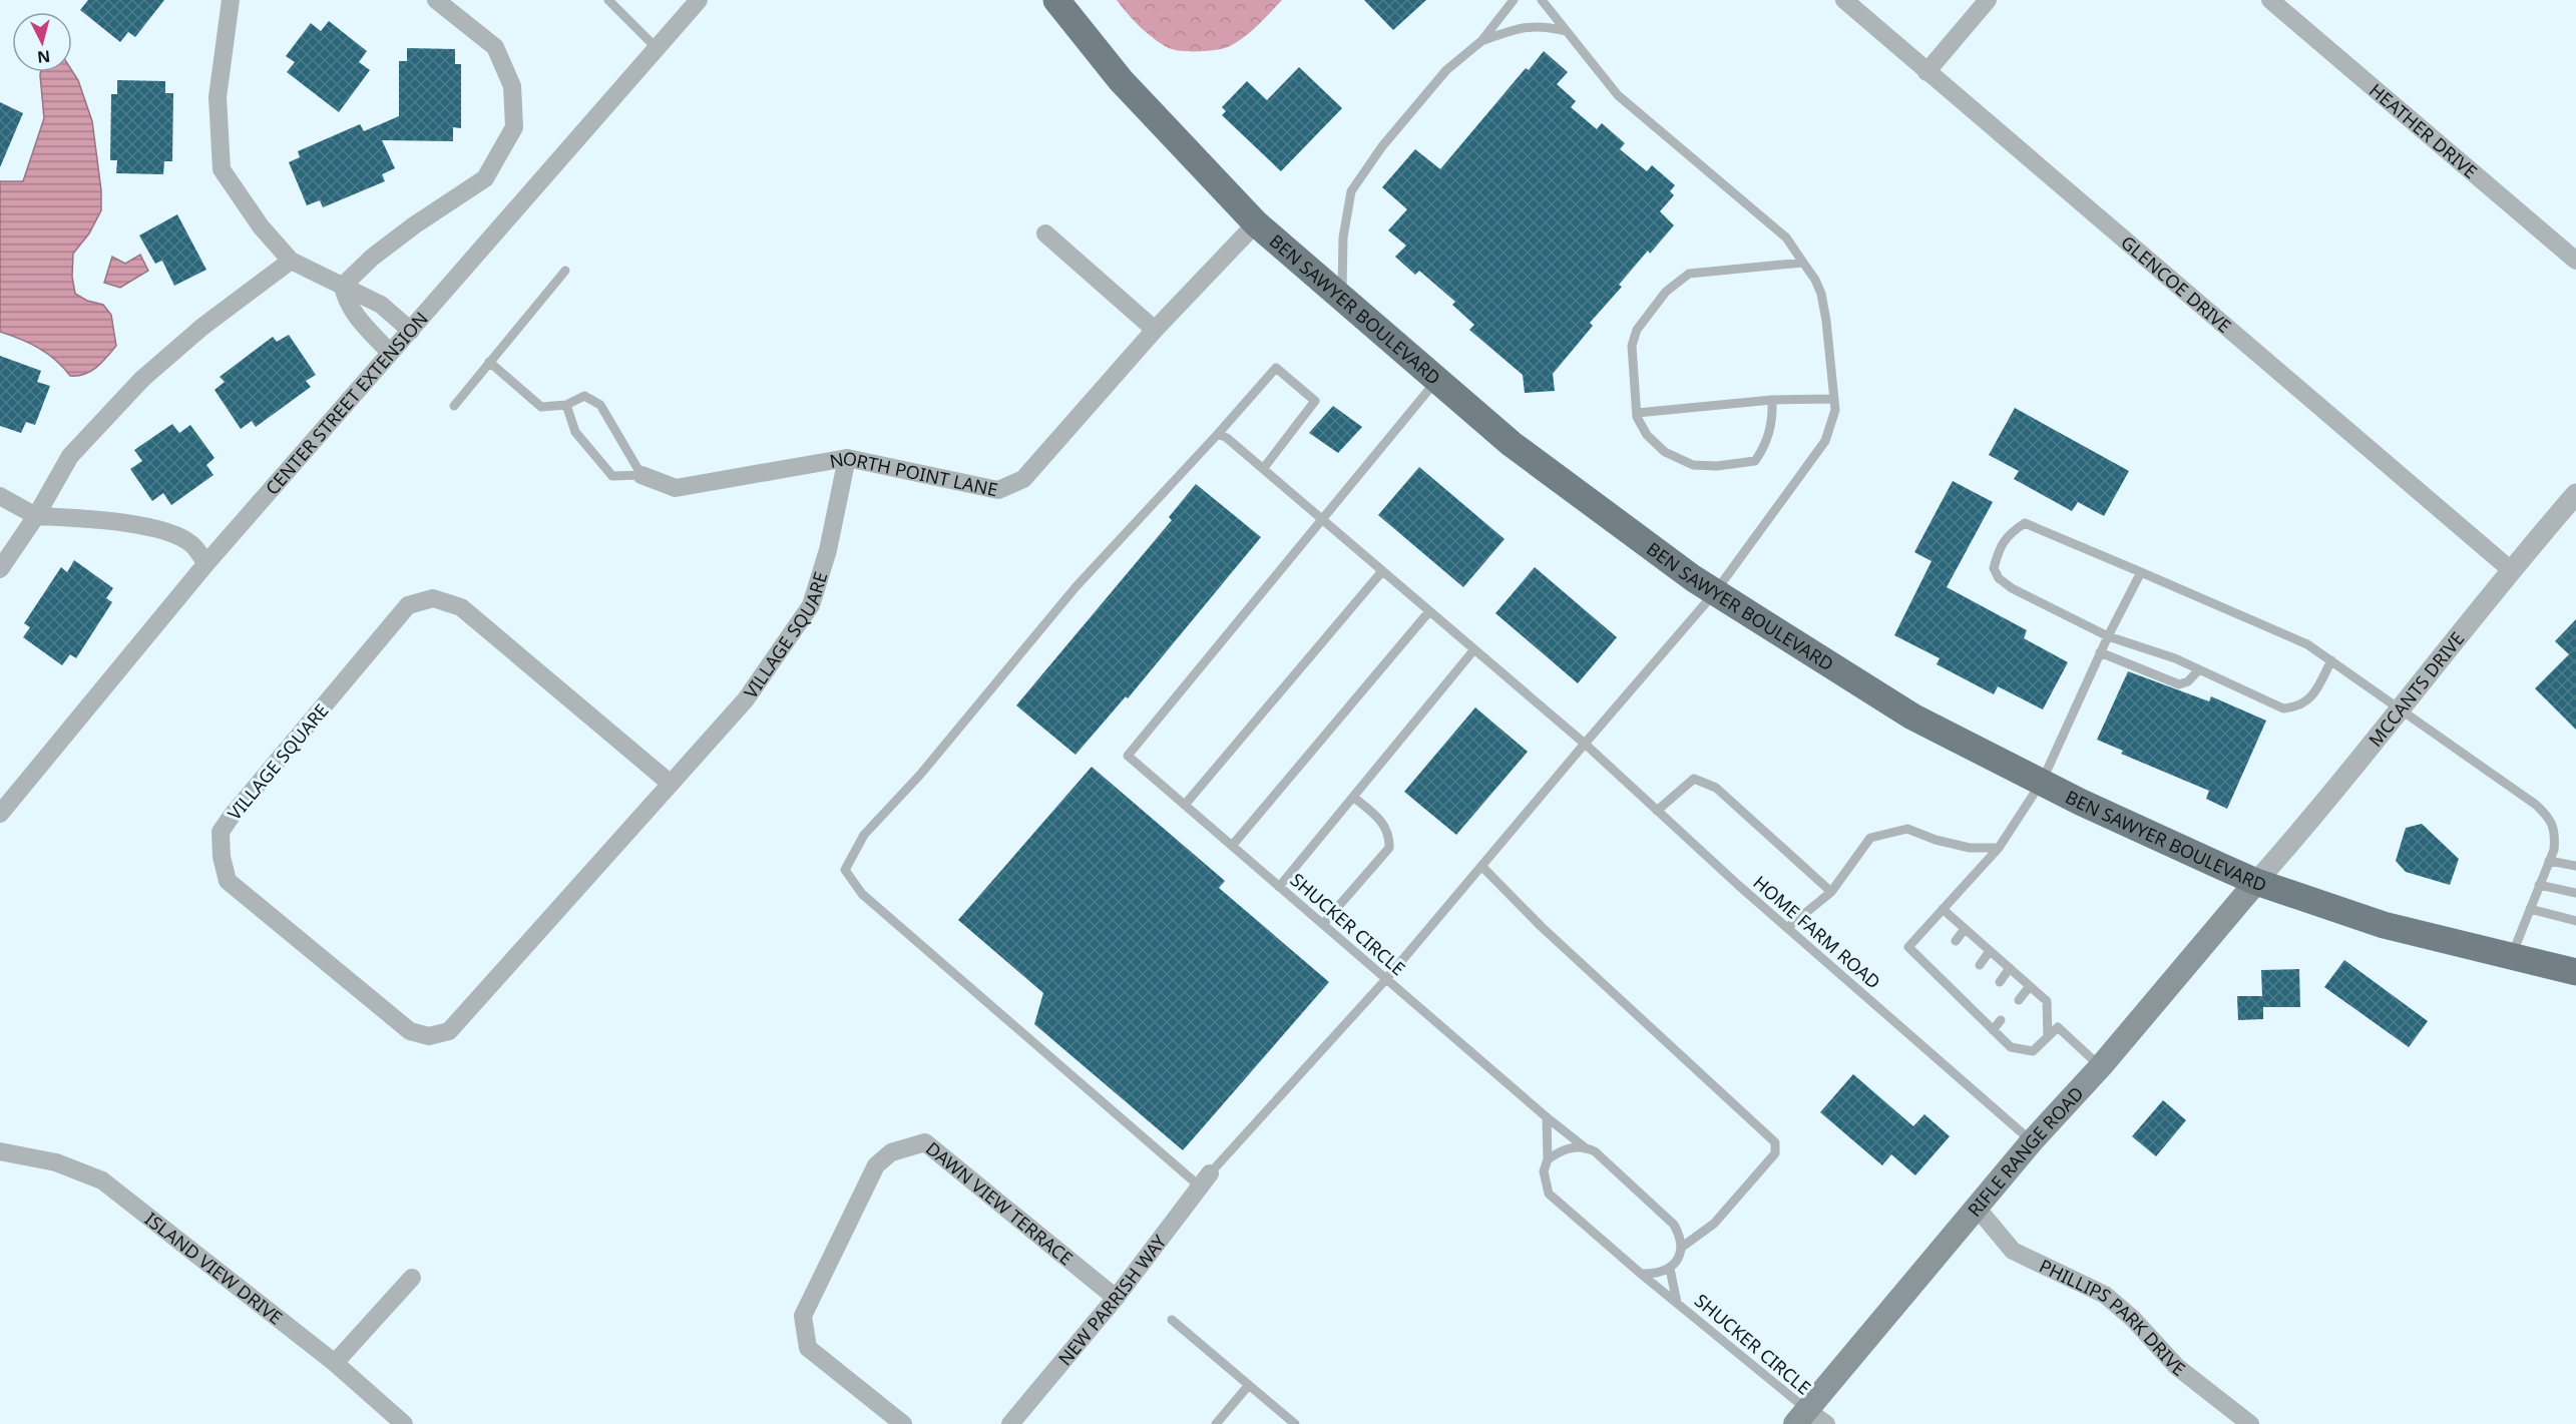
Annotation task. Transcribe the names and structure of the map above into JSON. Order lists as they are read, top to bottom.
{
  "streets": {
    "main road": ["BEN SAWYER BOULEVARD", "RIFLE RANGE ROAD"],
    "street": [
      "HEATHER DRIVE",
      "GLENCOE DRIVE",
      "CENTER STREET EXTENSION",
      "NORTH POINT LANE",
      "VILLAGE SQUARE",
      "MCCANTS DRIVE",
      "DAWN VIEW TERRACE",
      "ISLAND VIEW DRIVE",
      "NEW PARRISH WAY",
      "PHILLIPS PARK DRIVE"
    ],
    "lane": ["SHUCKER CIRCLE", "HOME FARM ROAD"]
  },
  "crossings": [
    ["GLENCOE DRIVE", "MCCANTS DRIVE"],
    ["BEN SAWYER BOULEVARD", "NORTH POINT LANE"],
    ["BEN SAWYER BOULEVARD", "MCCANTS DRIVE"],
    ["BEN SAWYER BOULEVARD", "RIFLE RANGE ROAD"],
    ["NORTH POINT LANE", "VILLAGE SQUARE"],
    ["MCCANTS DRIVE", "RIFLE RANGE ROAD"],
    ["SHUCKER CIRCLE", "HOME FARM ROAD"],
    ["SHUCKER CIRCLE", "RIFLE RANGE ROAD"],
    ["HOME FARM ROAD", "RIFLE RANGE ROAD"],
    ["RIFLE RANGE ROAD", "PHILLIPS PARK DRIVE"],
    ["DAWN VIEW TERRACE", "NEW PARRISH WAY"]
  ],
  "north": "bottom"
}
